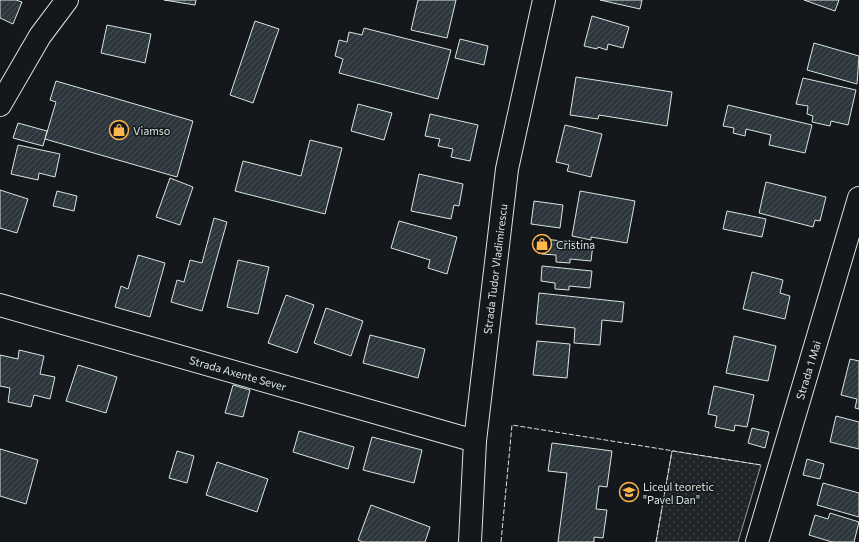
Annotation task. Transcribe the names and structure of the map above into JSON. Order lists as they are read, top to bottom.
{
  "streets": {
    "street": ["Strada Tudor Vladimirescu", "Strada 1 Mai", "Strada Axente Sever"]
  },
  "crossings": [
    ["Strada Tudor Vladimirescu", "Strada Axente Sever"]
  ],
  "places": {
    "shop": ["Viamso", "Cristina"],
    "school or university": ["Liceul teoretic \"Pavel Dan\""]
  }
}
